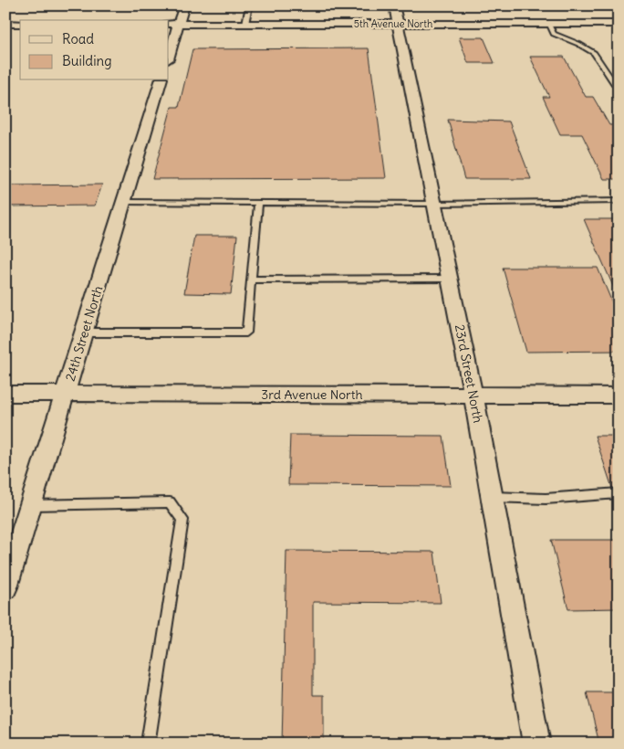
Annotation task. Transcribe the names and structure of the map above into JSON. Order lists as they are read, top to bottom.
{
  "streets": {
    "street": [
      "5th Avenue North",
      "24th Street North",
      "23rd Street North",
      "3rd Avenue North"
    ]
  },
  "crossings": [
    ["5th Avenue North", "23rd Street North"],
    ["24th Street North", "3rd Avenue North"],
    ["23rd Street North", "3rd Avenue North"]
  ],
  "legend": ["Road", "Building"]
}
